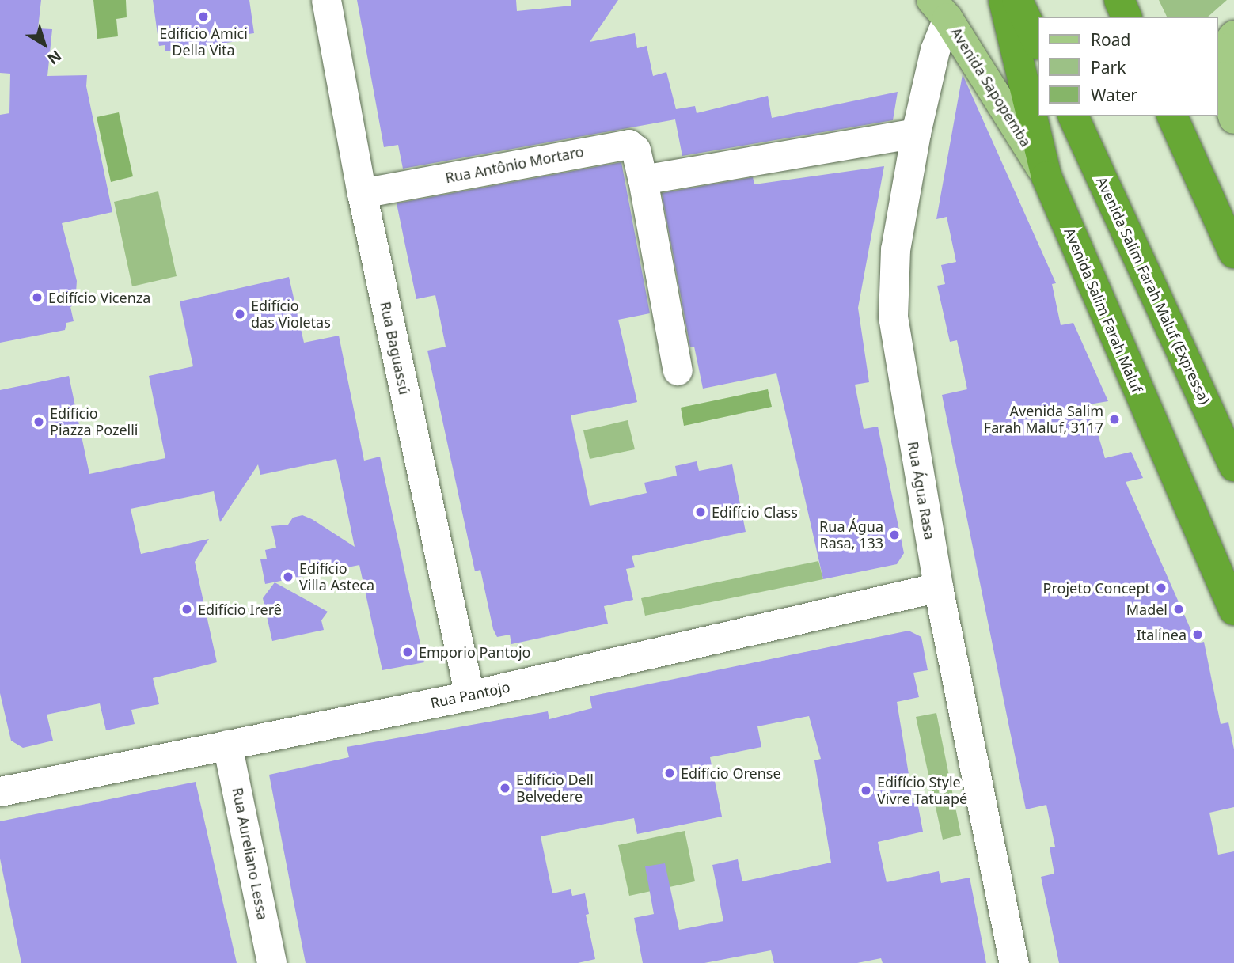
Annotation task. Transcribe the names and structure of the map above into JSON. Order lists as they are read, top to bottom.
{
  "streets": {
    "highway": ["Avenida Salim Farah Maluf (Expressa)", "Avenida Salim Farah Maluf"],
    "main road": ["Avenida Sapopemba"],
    "street": [
      "Rua Antônio Mortaro",
      "Rua Baguassú",
      "Rua Água Rasa",
      "Rua Pantojo",
      "Rua Aureliano Lessa"
    ]
  },
  "crossings": [
    ["Avenida Sapopemba", "Avenida Salim Farah Maluf"],
    ["Avenida Sapopemba", "Rua Água Rasa"],
    ["Rua Antônio Mortaro", "Rua Baguassú"],
    ["Rua Baguassú", "Rua Pantojo"],
    ["Rua Água Rasa", "Rua Pantojo"],
    ["Rua Pantojo", "Rua Aureliano Lessa"]
  ],
  "places": [
    "Edifício Amici Della Vita",
    "Edifício Vicenza",
    "Edifício das Violetas",
    "Avenida Salim Farah Maluf, 3117",
    "Edifício Piazza Pozelli",
    "Edifício Class",
    "Rua Água Rasa, 133",
    "Edifício Villa Asteca",
    "Projeto Concept",
    "Edifício Irerê",
    "Madel",
    "Italinea",
    "Emporio Pantojo",
    "Edifício Orense",
    "Edifício Dell Belvedere",
    "Edifício Style Vivre Tatuapé"
  ],
  "legend": ["Road", "Park", "Water"],
  "north": "bottom right"
}
